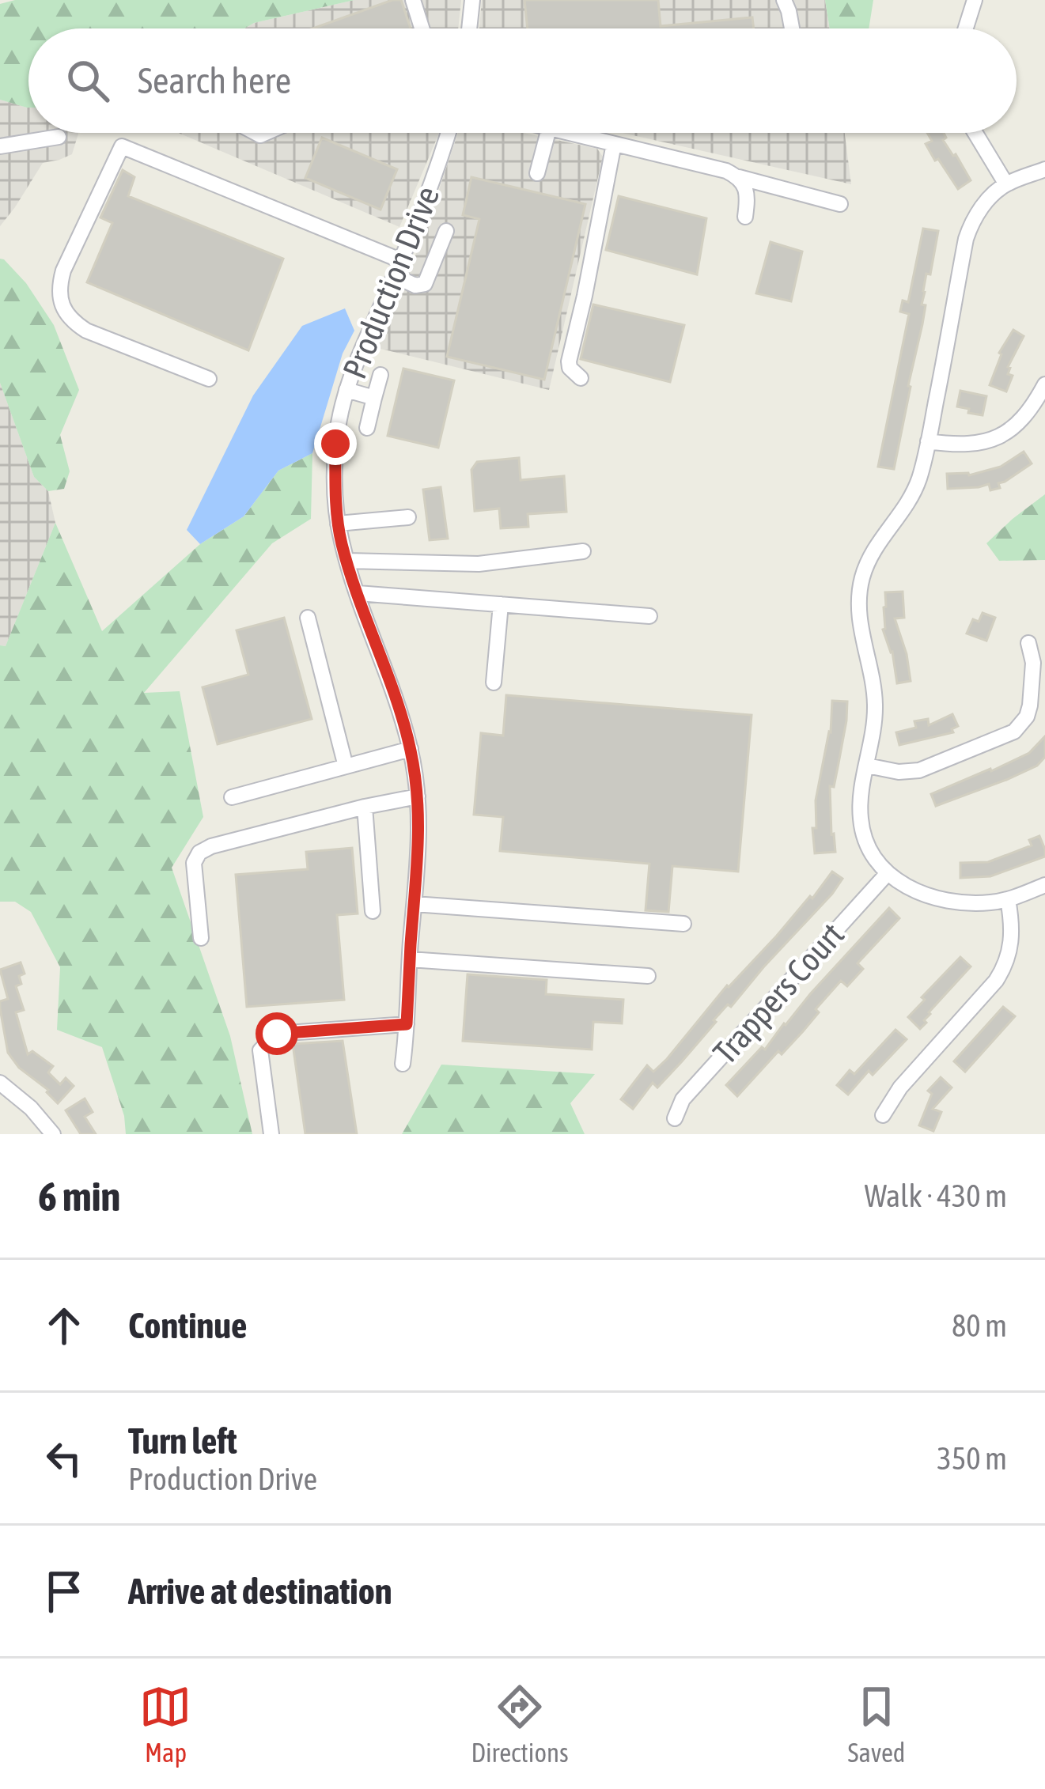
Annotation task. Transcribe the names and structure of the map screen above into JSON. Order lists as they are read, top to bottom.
{
  "streets": {
    "street": ["Production Drive", "Trappers Court"]
  },
  "page": {
    "search": "Search here",
    "heading": ["6 min", "Walk · 430 m"],
    "list": [
      ["Continue", "80 m"],
      ["Turn left", "Production Drive", "350 m"],
      "Arrive at destination"
    ],
    "nav": ["Map", "Directions", "Saved"]
  }
}
